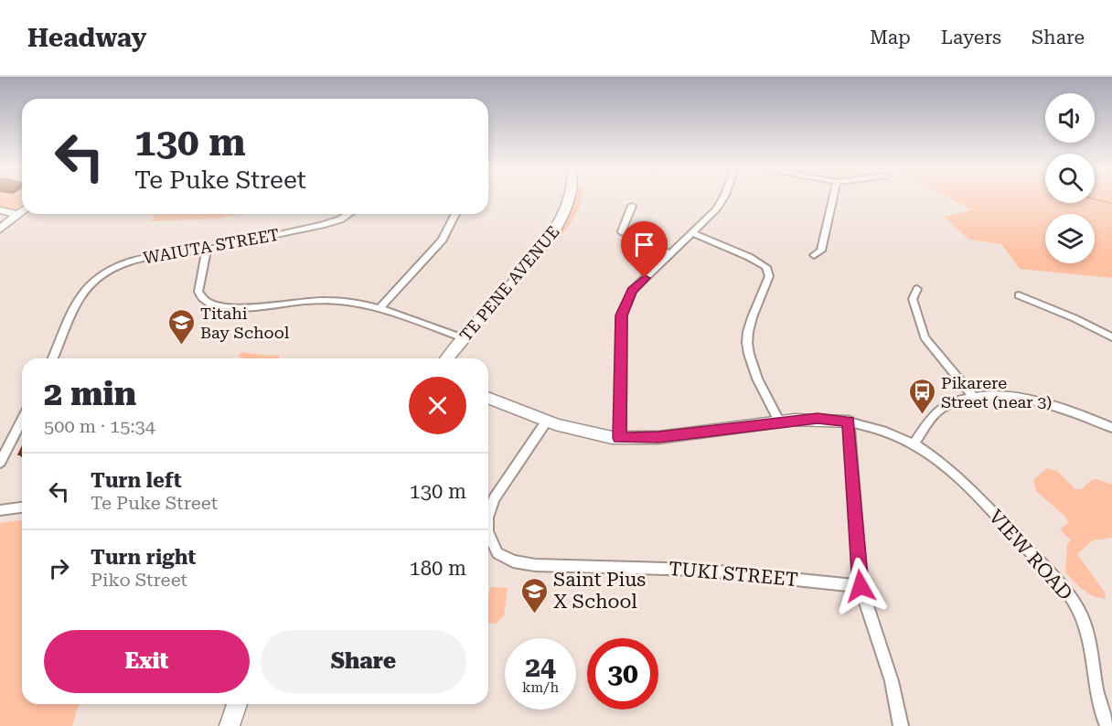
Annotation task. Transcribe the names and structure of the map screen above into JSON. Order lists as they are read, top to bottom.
{
  "streets": {
    "street": [
      "WAIUTA STREET",
      "TE PENE AVENUE",
      "VIEW ROAD",
      "TUKI STREET"
    ]
  },
  "places": {
    "school or university": ["Titahi Bay School", "Saint Pius X School"],
    "bus stop": ["Pikarere Street (near 3)"]
  },
  "page": {
    "header": "Headway",
    "nav": ["Map", "Layers", "Share"],
    "turn": ["130 m", "Te Puke Street"],
    "heading": ["2 min", "500 m · 15:34"],
    "list": [
      {
        "name": "Turn left",
        "note": "Te Puke Street",
        "value": "130 m"
      },
      {
        "name": "Turn right",
        "note": "Piko Street",
        "value": "180 m"
      }
    ],
    "buttons": ["Exit", "Share"],
    "speed": "24 km/h",
    "limit": "30"
  }
}
